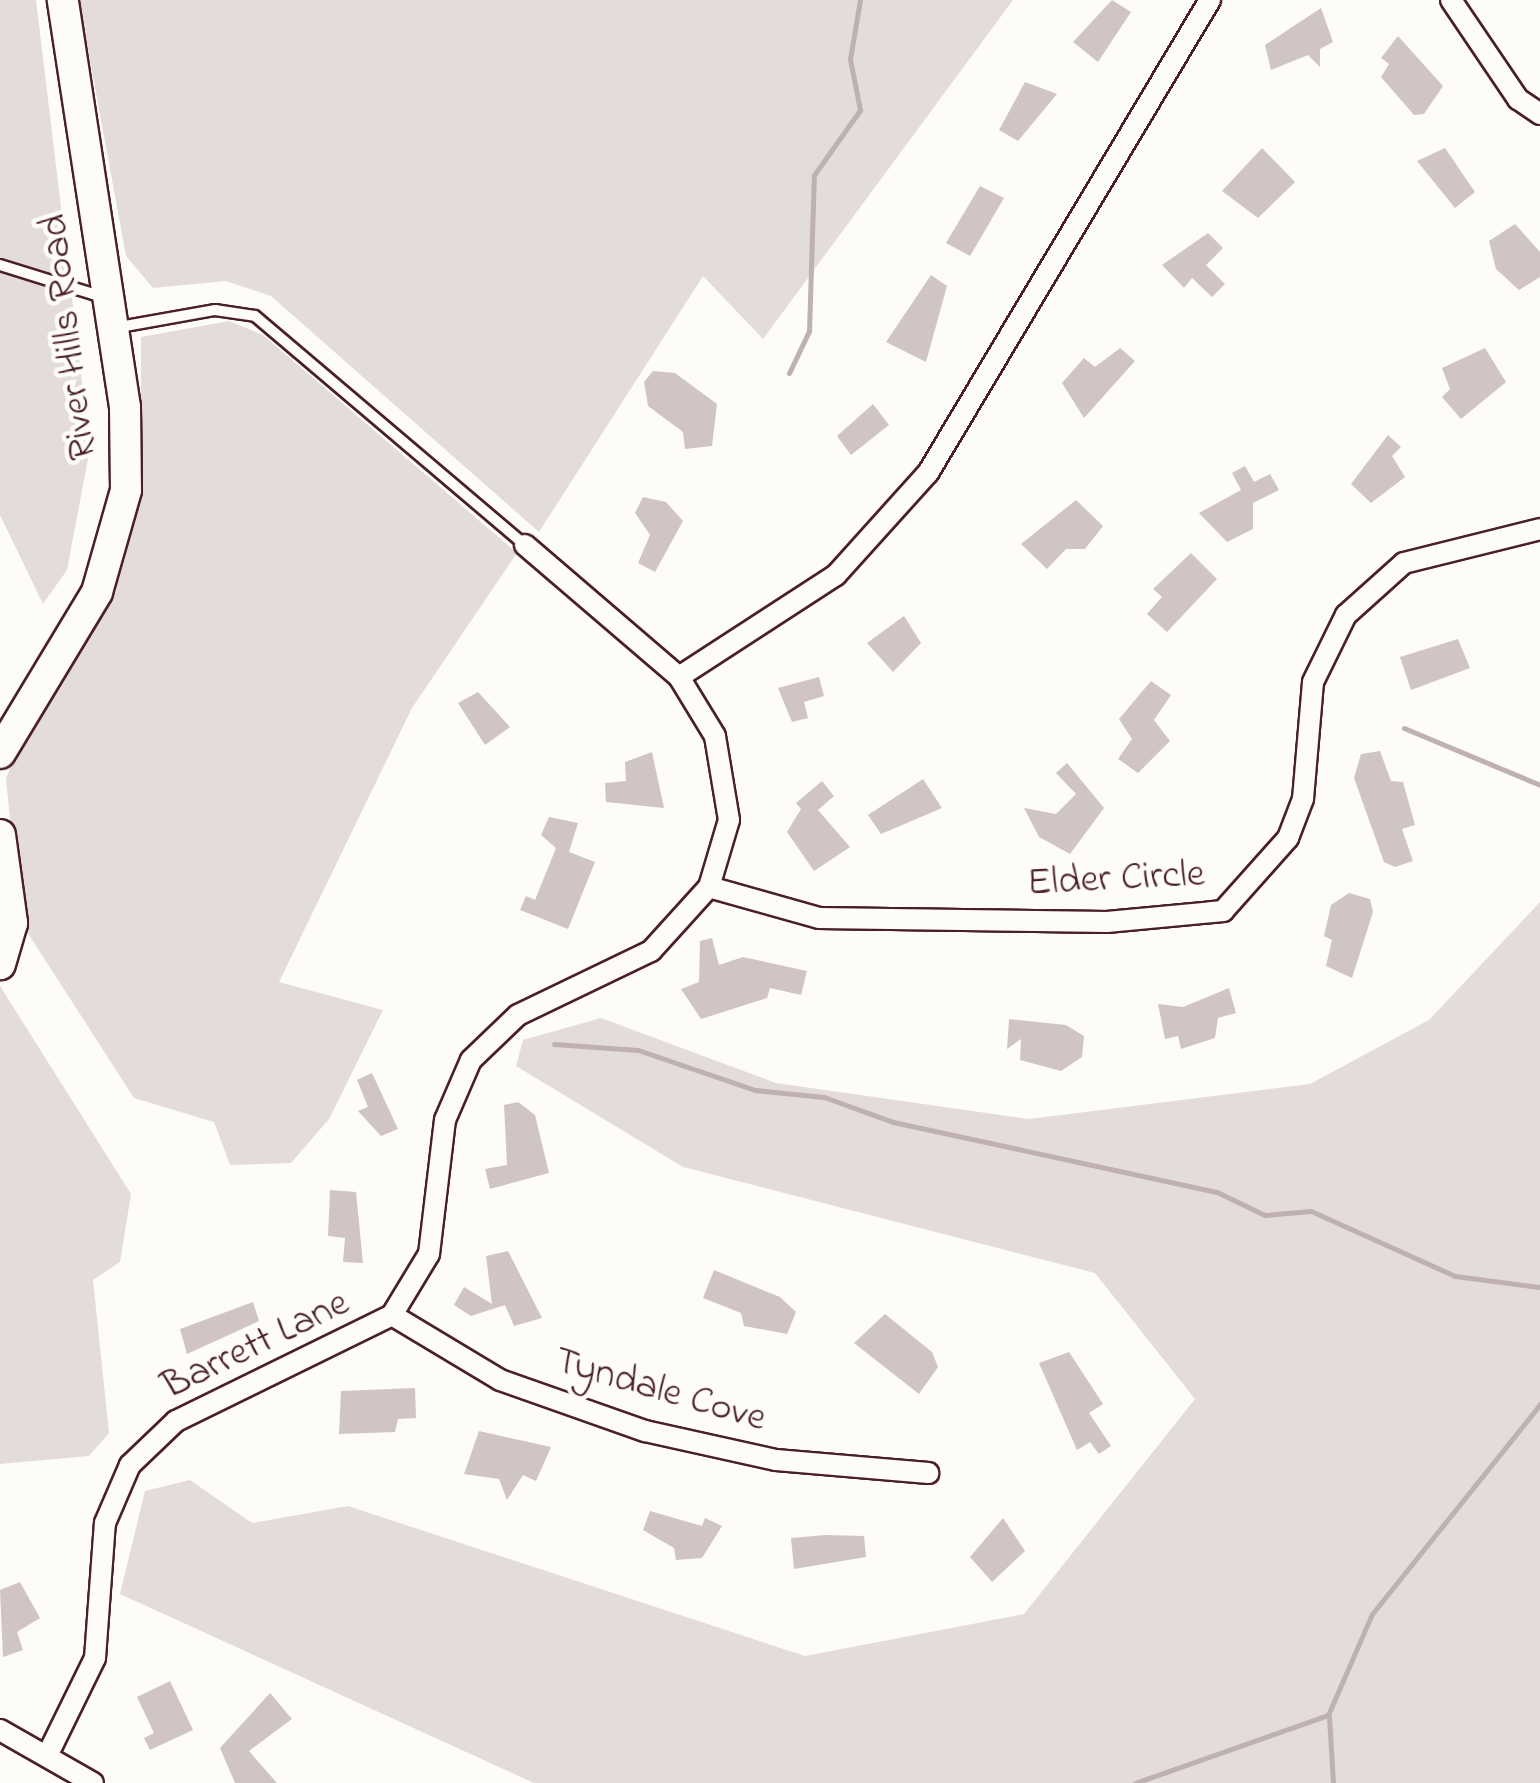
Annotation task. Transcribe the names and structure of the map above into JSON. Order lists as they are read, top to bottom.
{
  "streets": {
    "street": [
      "River Hills Road",
      "Elder Circle",
      "Barrett Lane",
      "Tyndale Cove"
    ]
  },
  "crossings": [
    ["Elder Circle", "Barrett Lane"],
    ["Barrett Lane", "Tyndale Cove"]
  ]
}
